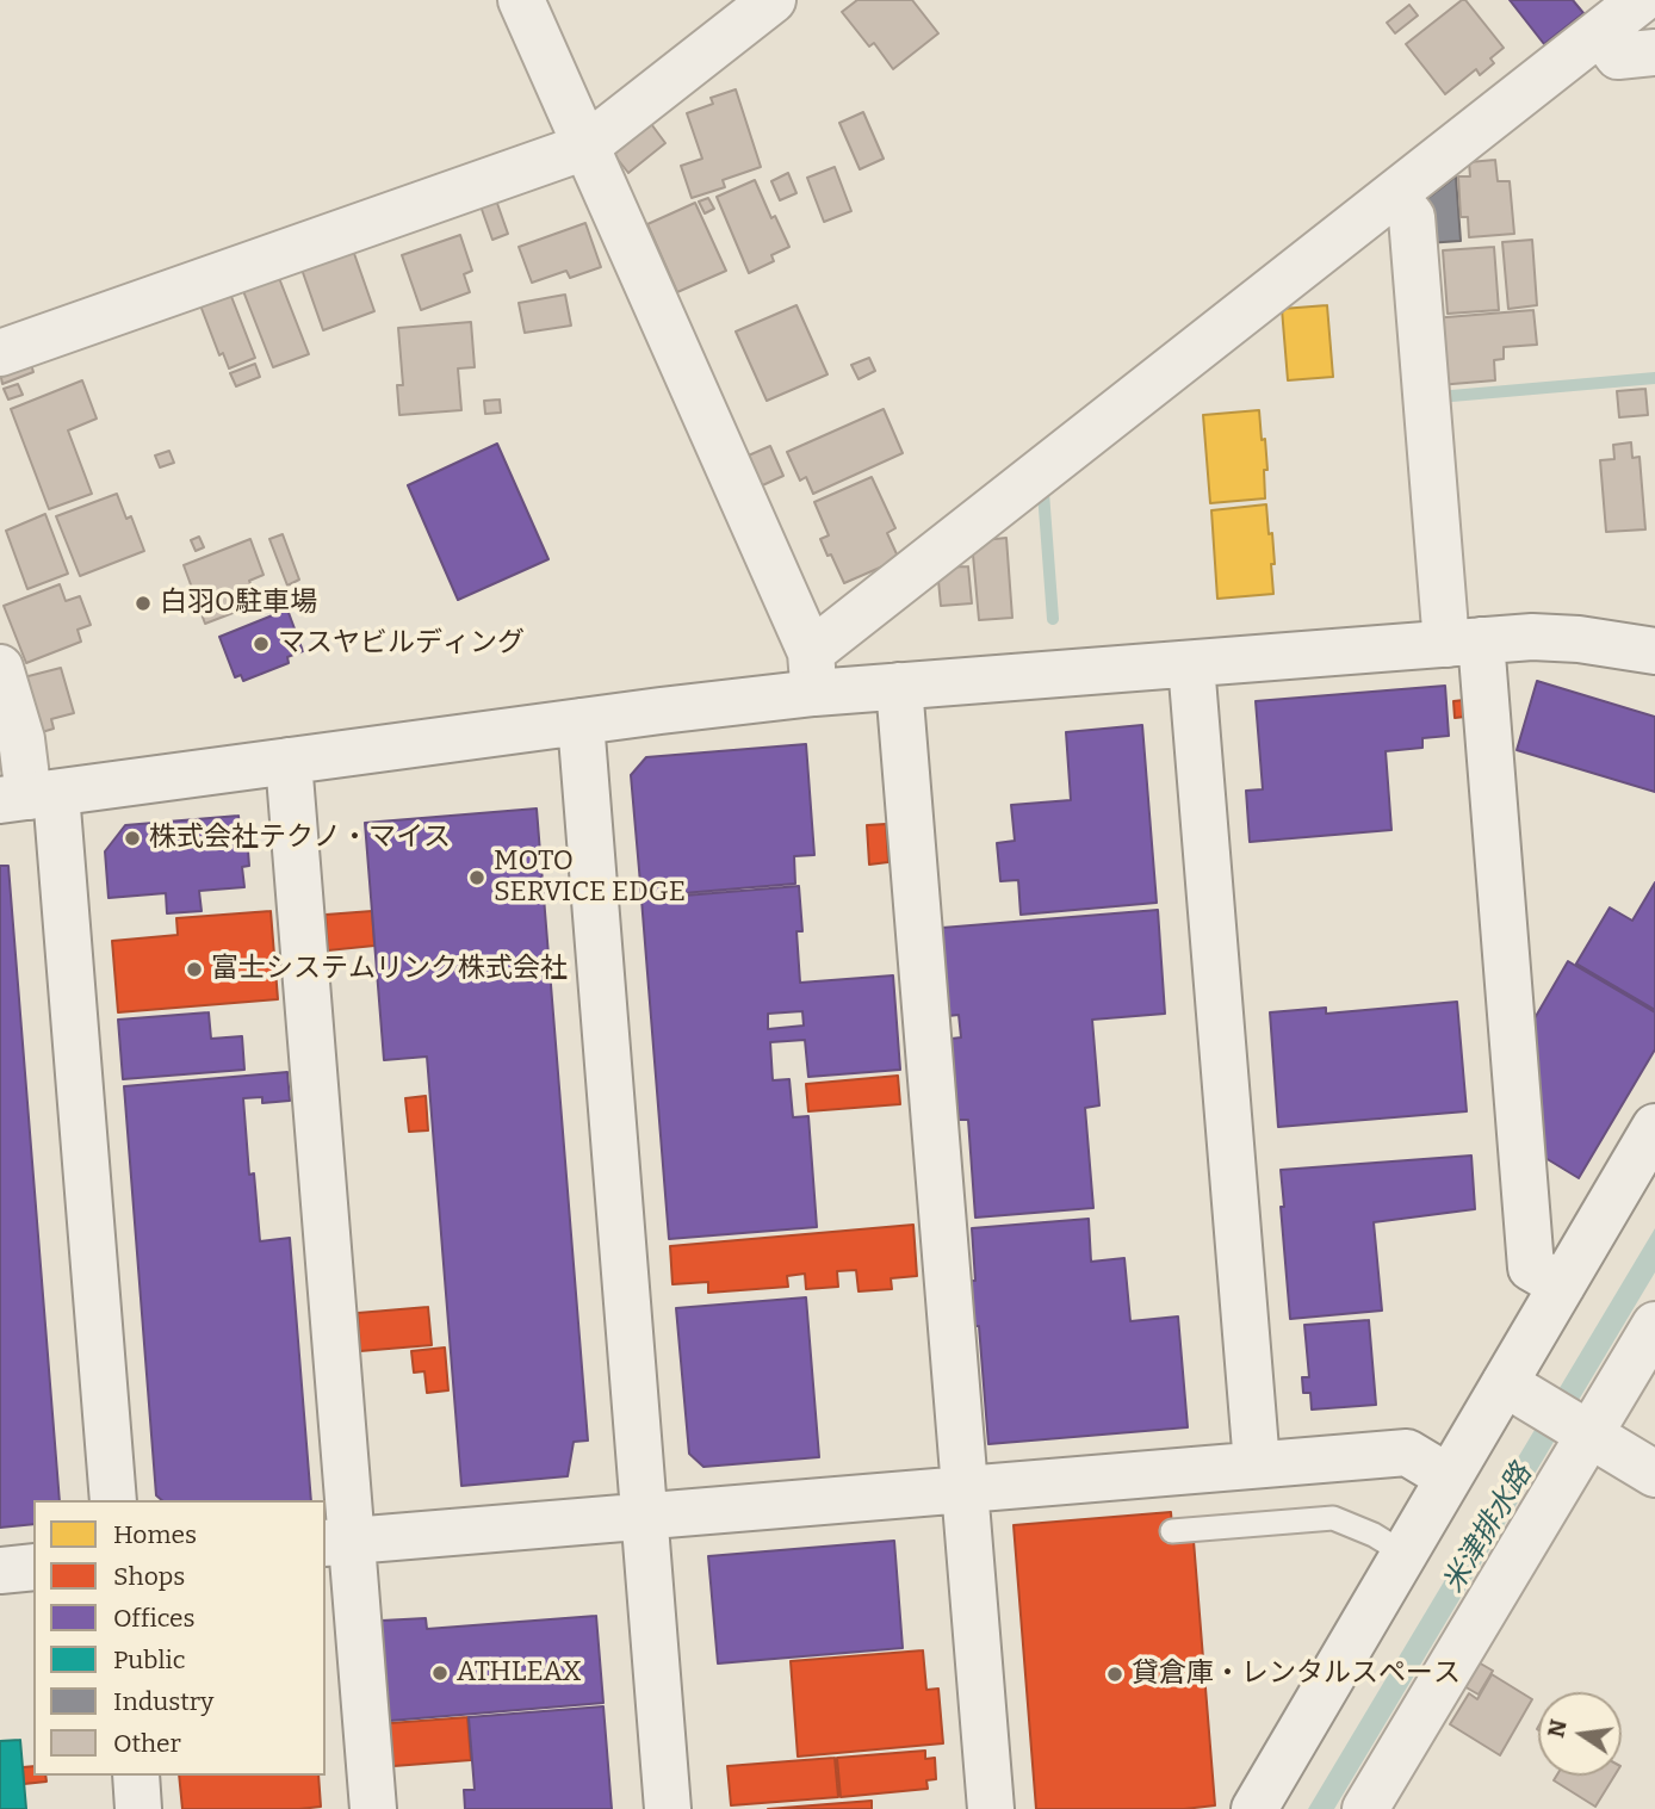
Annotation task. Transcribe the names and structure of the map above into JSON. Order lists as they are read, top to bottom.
{
  "water": ["米津排水路"],
  "places": [
    "白羽O駐車場",
    "マスヤビルディング",
    "株式会社テクノ・マイス",
    "MOTO SERVICE EDGE",
    "富士システムリンク株式会社",
    "ATHLEAX",
    "貸倉庫・レンタルスペース"
  ],
  "legend": [
    "Homes",
    "Shops",
    "Offices",
    "Public",
    "Industry",
    "Other"
  ],
  "north": "left"
}
